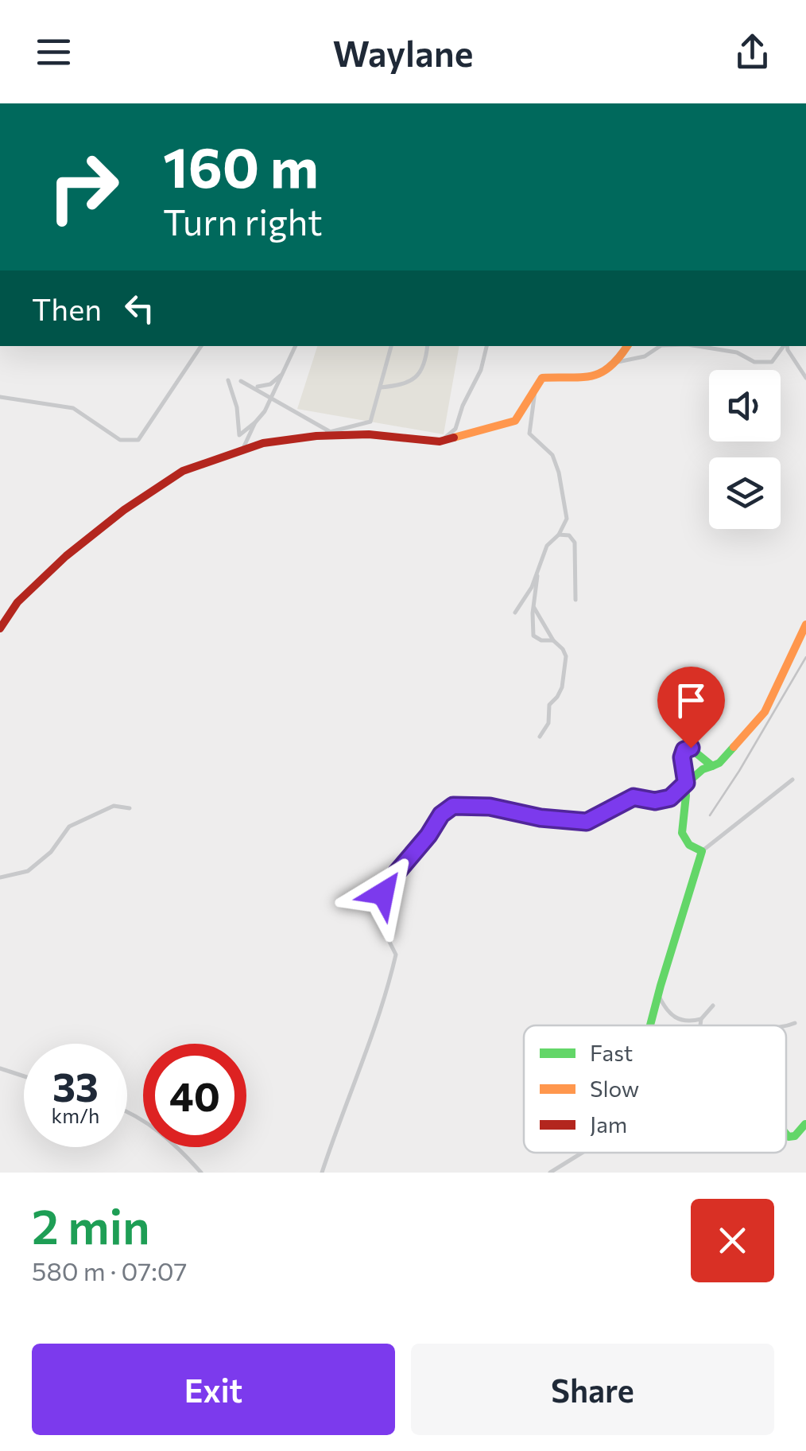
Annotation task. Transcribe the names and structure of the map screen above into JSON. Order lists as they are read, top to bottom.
{
  "legend": ["Fast", "Slow", "Jam"],
  "page": {
    "header": "Waylane",
    "turn": ["160 m", "Turn right"],
    "then": "Then",
    "speed": "33 km/h",
    "limit": "40",
    "heading": ["2 min", "580 m · 07:07"],
    "buttons": ["Exit", "Share"]
  }
}
